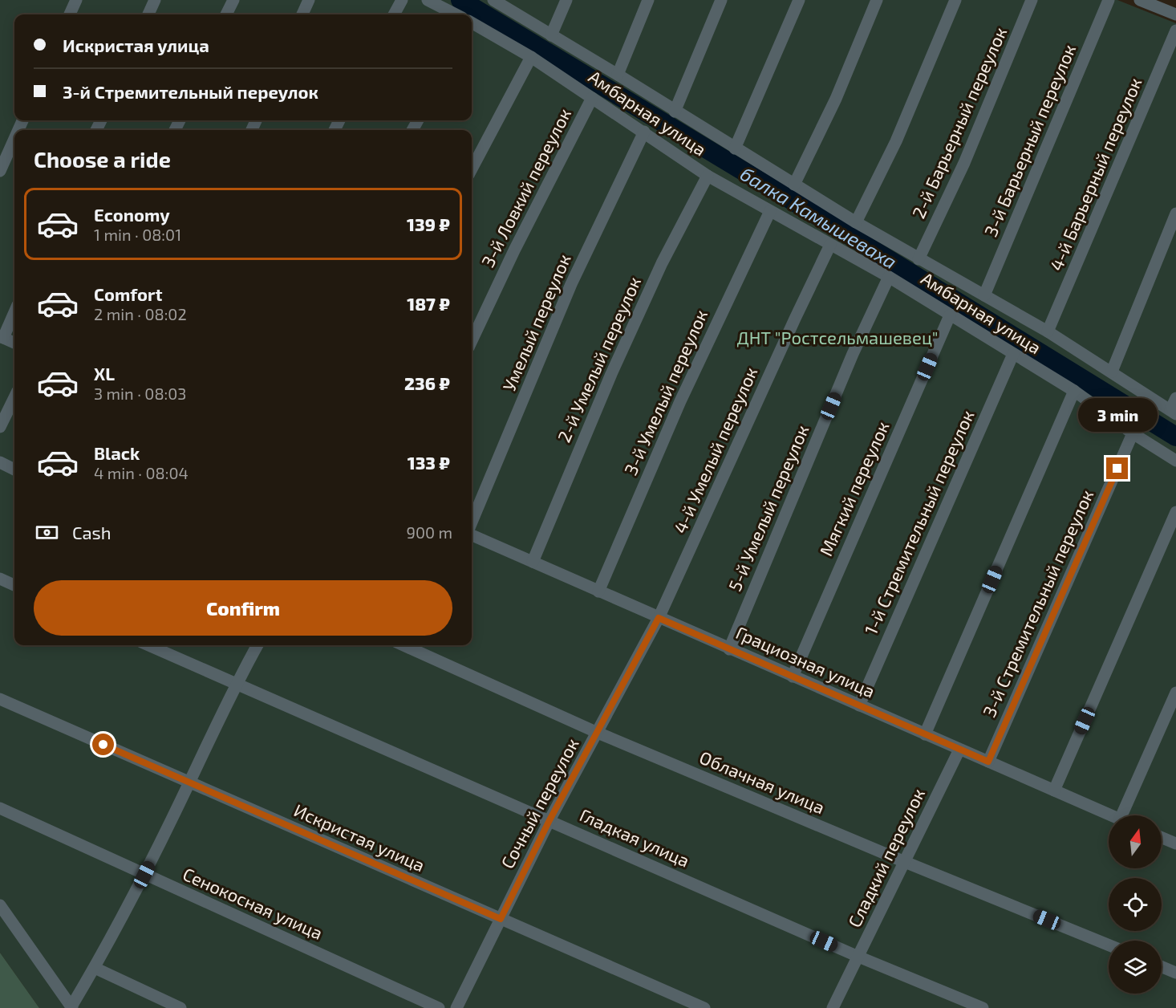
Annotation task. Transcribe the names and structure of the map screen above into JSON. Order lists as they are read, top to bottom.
{
  "streets": {
    "street": [
      "Амбарная улица",
      "2-й Барьерный переулок",
      "3-й Барьерный переулок",
      "4-й Барьерный переулок",
      "3-й Ловкий переулок",
      "Умелый переулок",
      "2-й Умелый переулок",
      "3-й Умелый переулок",
      "4-й Умелый переулок",
      "Мягкий переулок",
      "5-й Умелый переулок",
      "1-й Стремительный переулок",
      "3-й Стремительный переулок",
      "Грациозная улица",
      "Облачная улица",
      "Сочный переулок",
      "Искристая улица",
      "Гладкая улица",
      "Сладкий переулок",
      "Сенокосная улица"
    ]
  },
  "crossings": [
    ["Амбарная улица", "3-й Ловкий переулок"],
    ["Амбарная улица", "Умелый переулок"],
    ["Амбарная улица", "2-й Умелый переулок"],
    ["Амбарная улица", "3-й Умелый переулок"],
    ["Амбарная улица", "4-й Умелый переулок"],
    ["Амбарная улица", "Мягкий переулок"],
    ["Амбарная улица", "5-й Умелый переулок"],
    ["Амбарная улица", "1-й Стремительный переулок"],
    ["Амбарная улица", "3-й Стремительный переулок"],
    ["2-й Умелый переулок", "Грациозная улица"],
    ["3-й Умелый переулок", "Грациозная улица"],
    ["4-й Умелый переулок", "Грациозная улица"],
    ["4-й Умелый переулок", "Сочный переулок"],
    ["Мягкий переулок", "Грациозная улица"],
    ["5-й Умелый переулок", "Грациозная улица"],
    ["1-й Стремительный переулок", "Грациозная улица"],
    ["3-й Стремительный переулок", "Грациозная улица"],
    ["Грациозная улица", "Сочный переулок"],
    ["Грациозная улица", "Сладкий переулок"],
    ["Облачная улица", "Сочный переулок"],
    ["Облачная улица", "Сладкий переулок"],
    ["Сочный переулок", "Искристая улица"],
    ["Сочный переулок", "Гладкая улица"],
    ["Гладкая улица", "Сладкий переулок"]
  ],
  "water": ["балка Камышеваха"],
  "parks": ["ДНТ \"Ростсельмашевец\""],
  "north": "top",
  "page": {
    "banner": ["Искристая улица", "3-й Стремительный переулок"],
    "heading": "Choose a ride",
    "list": [
      {
        "name": "Economy",
        "note": "1 min · 08:01",
        "value": "139 ₽"
      },
      {
        "name": "Comfort",
        "note": "2 min · 08:02",
        "value": "187 ₽"
      },
      {
        "name": "XL",
        "note": "3 min · 08:03",
        "value": "236 ₽"
      },
      {
        "name": "Black",
        "note": "4 min · 08:04",
        "value": "133 ₽"
      }
    ],
    "bubble": "3 min",
    "pay": ["Cash", "900 m"],
    "buttons": "Confirm"
  }
}
